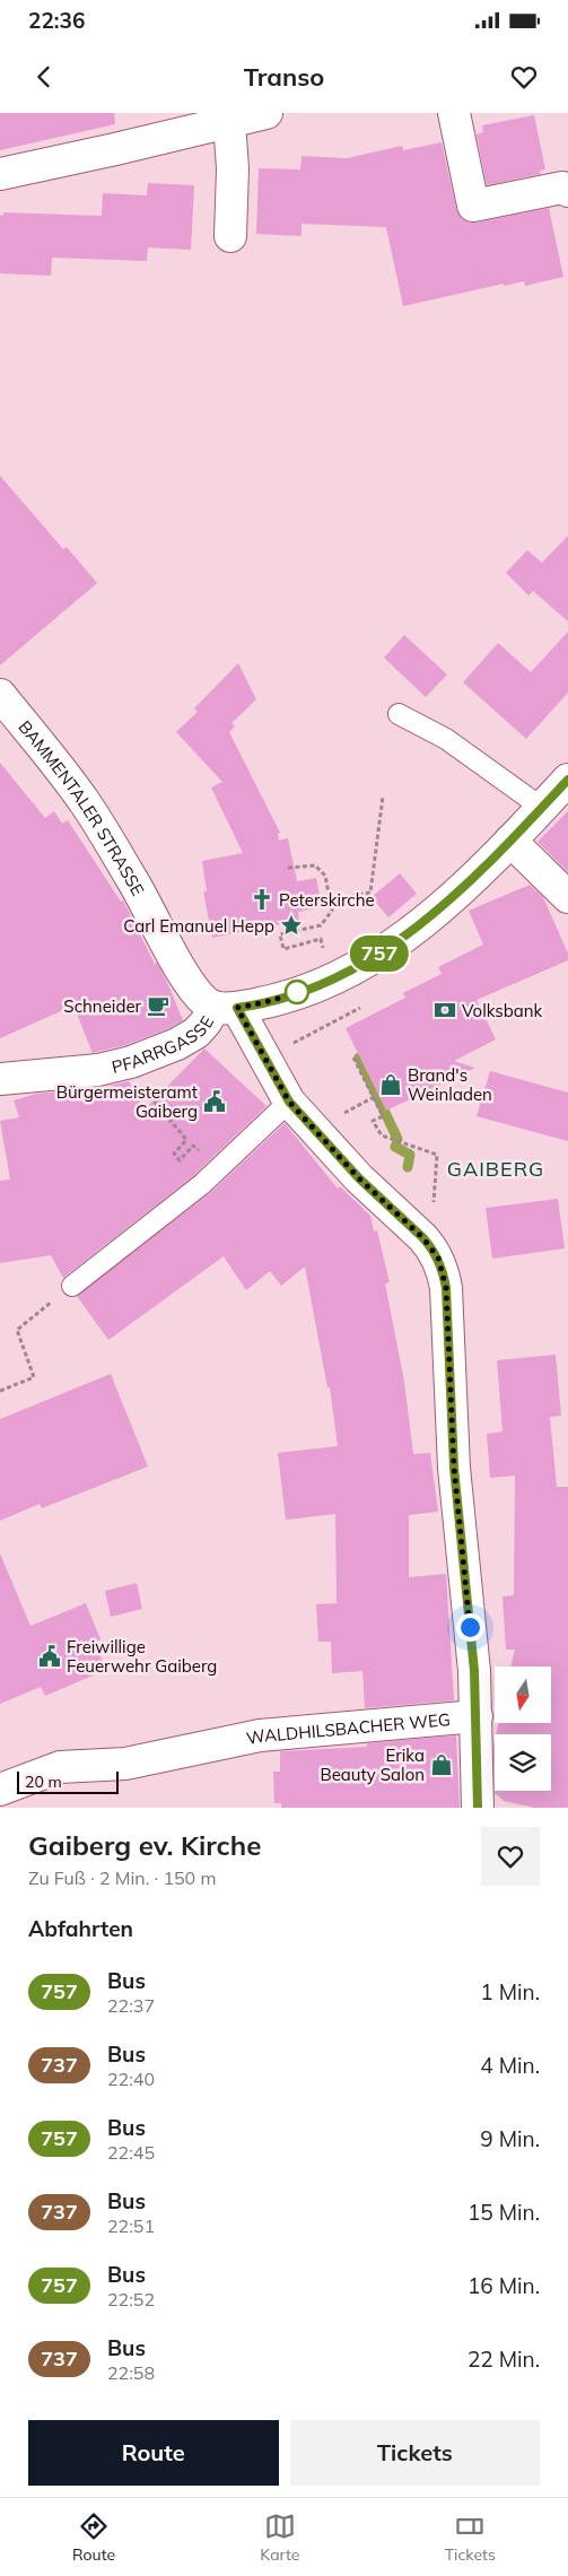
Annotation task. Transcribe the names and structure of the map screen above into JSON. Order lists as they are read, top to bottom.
{
  "streets": {
    "street": ["BAMMENTALER STRASSE", "PFARRGASSE", "WALDHILSBACHER WEG"]
  },
  "crossings": [
    ["BAMMENTALER STRASSE", "PFARRGASSE"],
    ["BAMMENTALER STRASSE", "WALDHILSBACHER WEG"]
  ],
  "districts": ["GAIBERG"],
  "places": {
    "church": ["Peterskirche"],
    "place": ["Carl Emanuel Hepp"],
    "cafe": ["Schneider"],
    "bank": ["Volksbank"],
    "shop": ["Brand's Weinladen", "Erika Beauty Salon"],
    "public building": ["Bürgermeisteramt Gaiberg", "Freiwillige Feuerwehr Gaiberg"]
  },
  "lines": ["bus line 757"],
  "scale_bar": "20 m",
  "north": "bottom",
  "page": {
    "status": "22:36",
    "header": "Transo",
    "on_map": "757",
    "scale": "20 m",
    "heading": [
      ["Gaiberg ev. Kirche", "Zu Fuß · 2 Min. · 150 m"],
      "Abfahrten"
    ],
    "list": [
      {
        "mark": "757",
        "name": "Bus",
        "note": "22:37",
        "value": "1 Min."
      },
      {
        "mark": "737",
        "name": "Bus",
        "note": "22:40",
        "value": "4 Min."
      },
      {
        "mark": "757",
        "name": "Bus",
        "note": "22:45",
        "value": "9 Min."
      },
      {
        "mark": "737",
        "name": "Bus",
        "note": "22:51",
        "value": "15 Min."
      },
      {
        "mark": "757",
        "name": "Bus",
        "note": "22:52",
        "value": "16 Min."
      },
      {
        "mark": "737",
        "name": "Bus",
        "note": "22:58",
        "value": "22 Min."
      }
    ],
    "buttons": ["Route", "Tickets"],
    "tabs": ["Route", "Karte", "Tickets"]
  }
}
